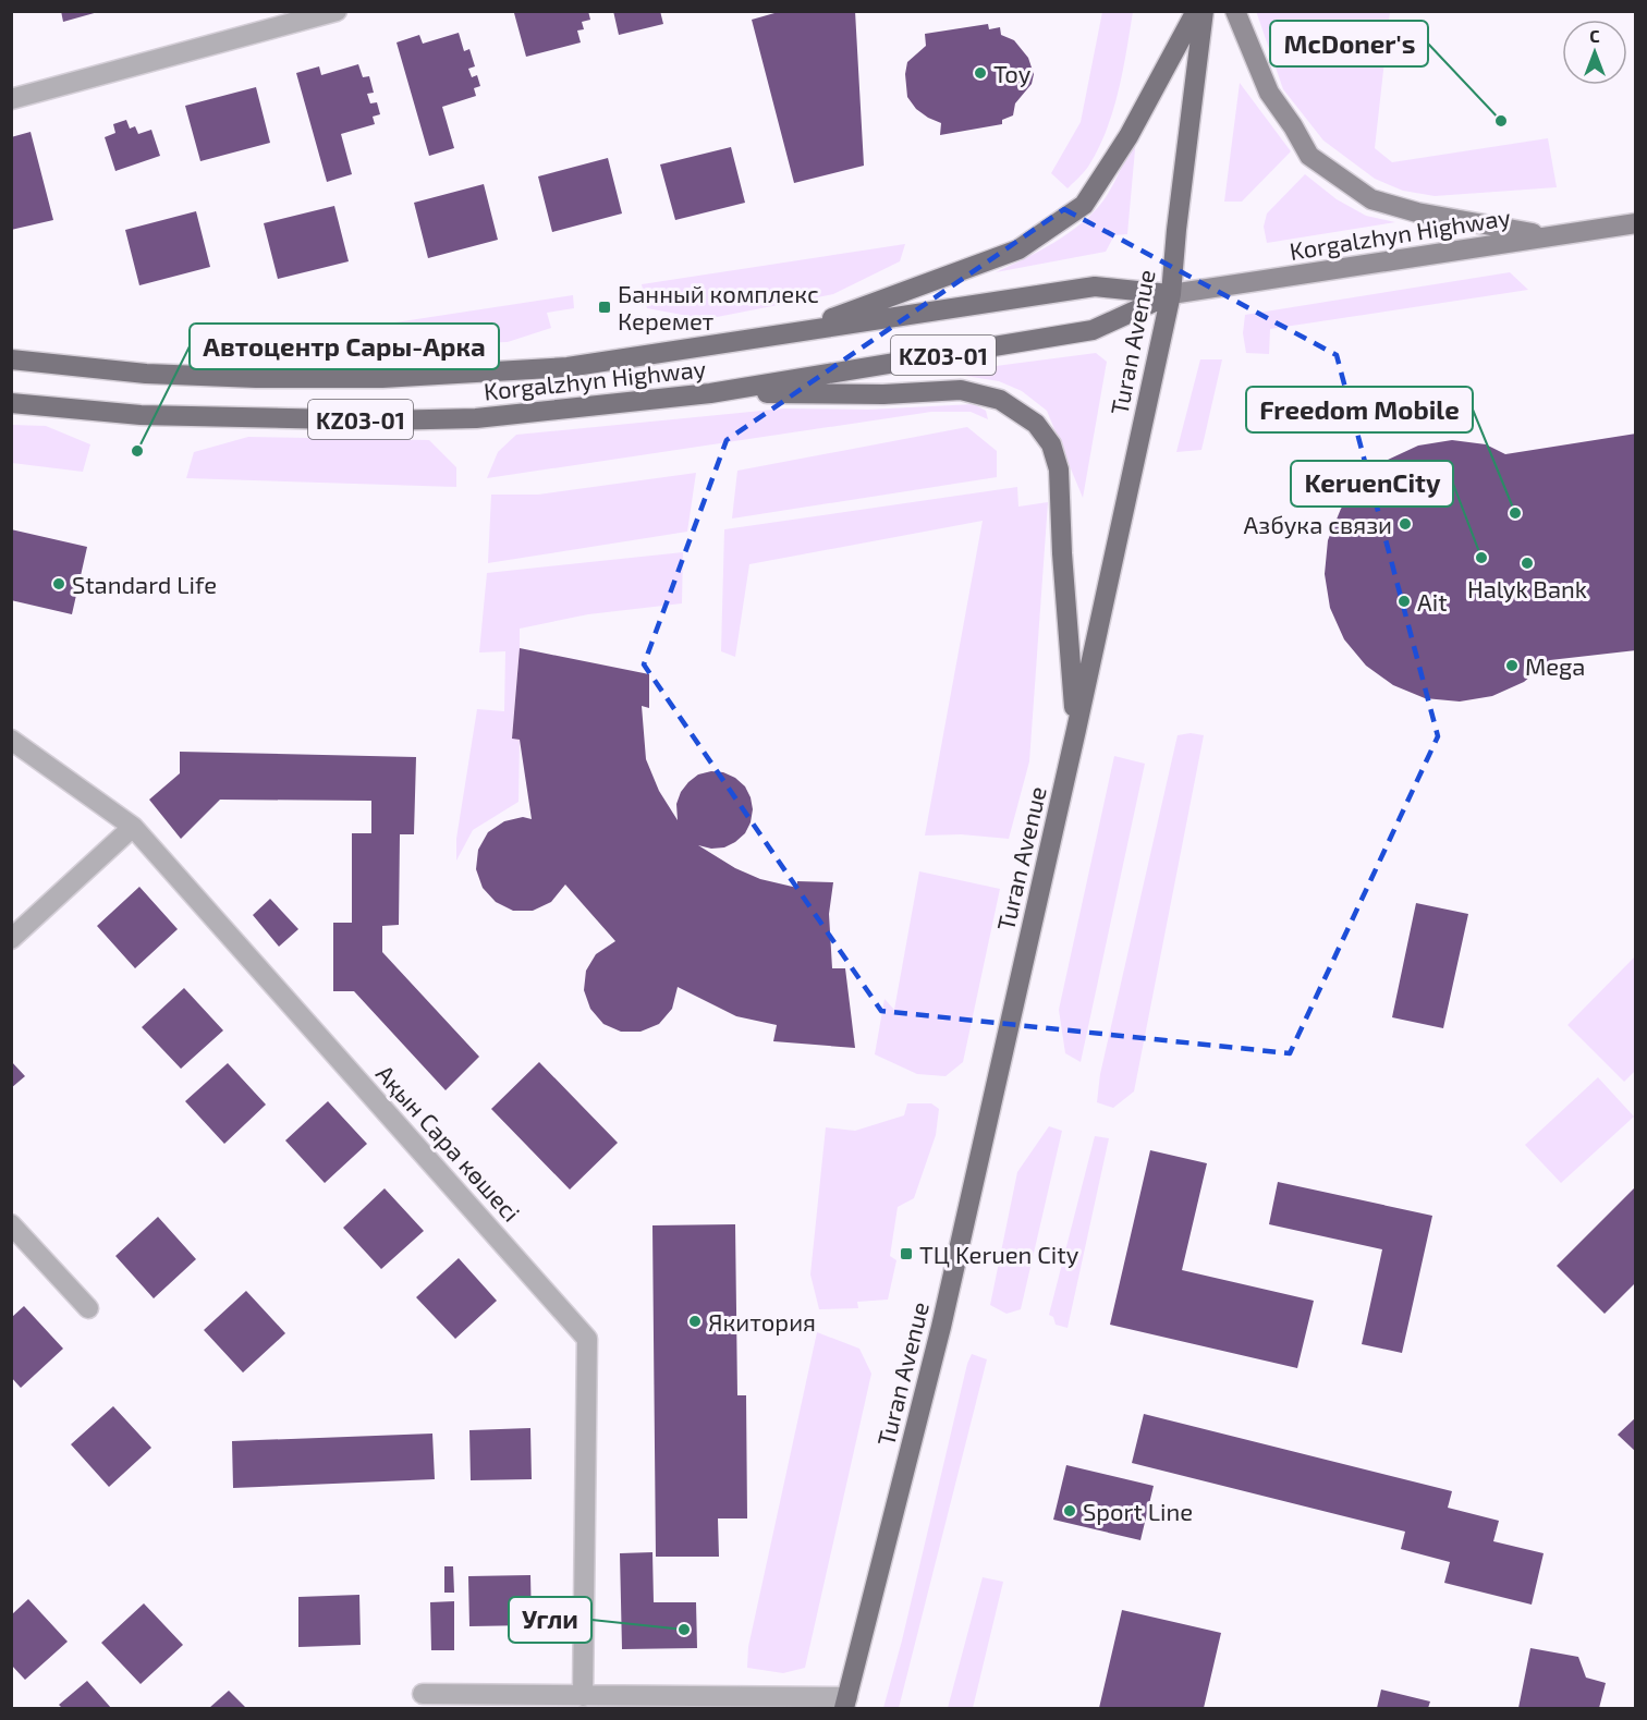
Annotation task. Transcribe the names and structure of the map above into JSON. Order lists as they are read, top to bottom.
{
  "streets": {
    "main road": ["Korgalzhyn Highway", "Turan Avenue", "KZ03-01"],
    "street": ["Ақын Сара көшесі"]
  },
  "crossings": [
    ["Korgalzhyn Highway", "Turan Avenue"]
  ],
  "places": {
    "other": [
      "Toy",
      "McDoner's",
      "Автоцентр Сары-Арка",
      "Freedom Mobile",
      "Азбука связи",
      "KeruenCity",
      "Halyk Bank",
      "Standard Life",
      "Ait",
      "Mega",
      "Якитория",
      "Sport Line",
      "Угли"
    ],
    "transit": ["Банный комплекс Керемет", "ТЦ Keruen City"]
  },
  "north": "top"
}
